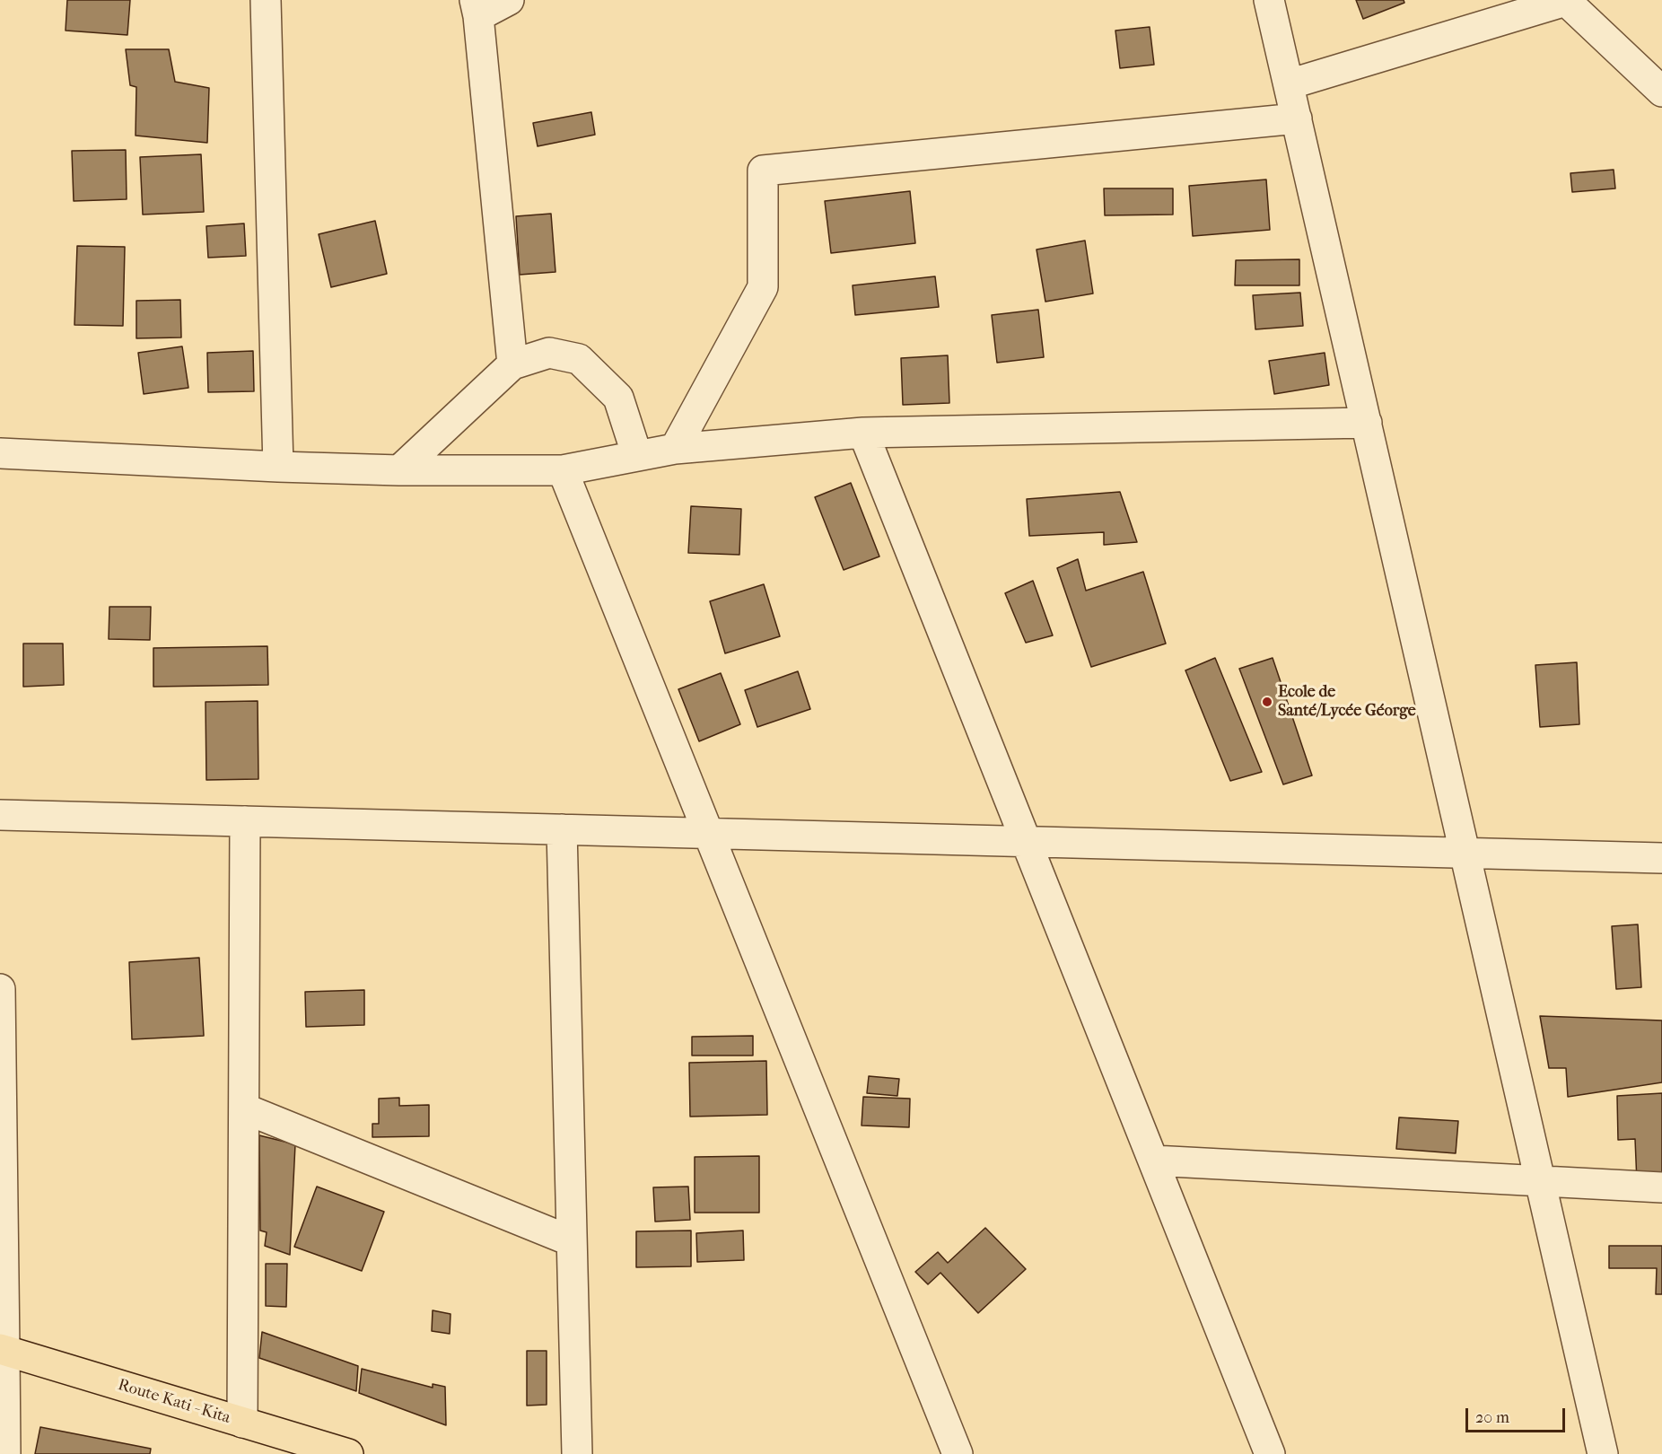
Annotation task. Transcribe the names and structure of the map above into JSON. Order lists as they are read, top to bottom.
{
  "streets": {
    "main road": ["Route Kati - Kita"]
  },
  "places": ["Ecole de Santé/Lycée Géorge"],
  "scale_bar": "20 m"
}
